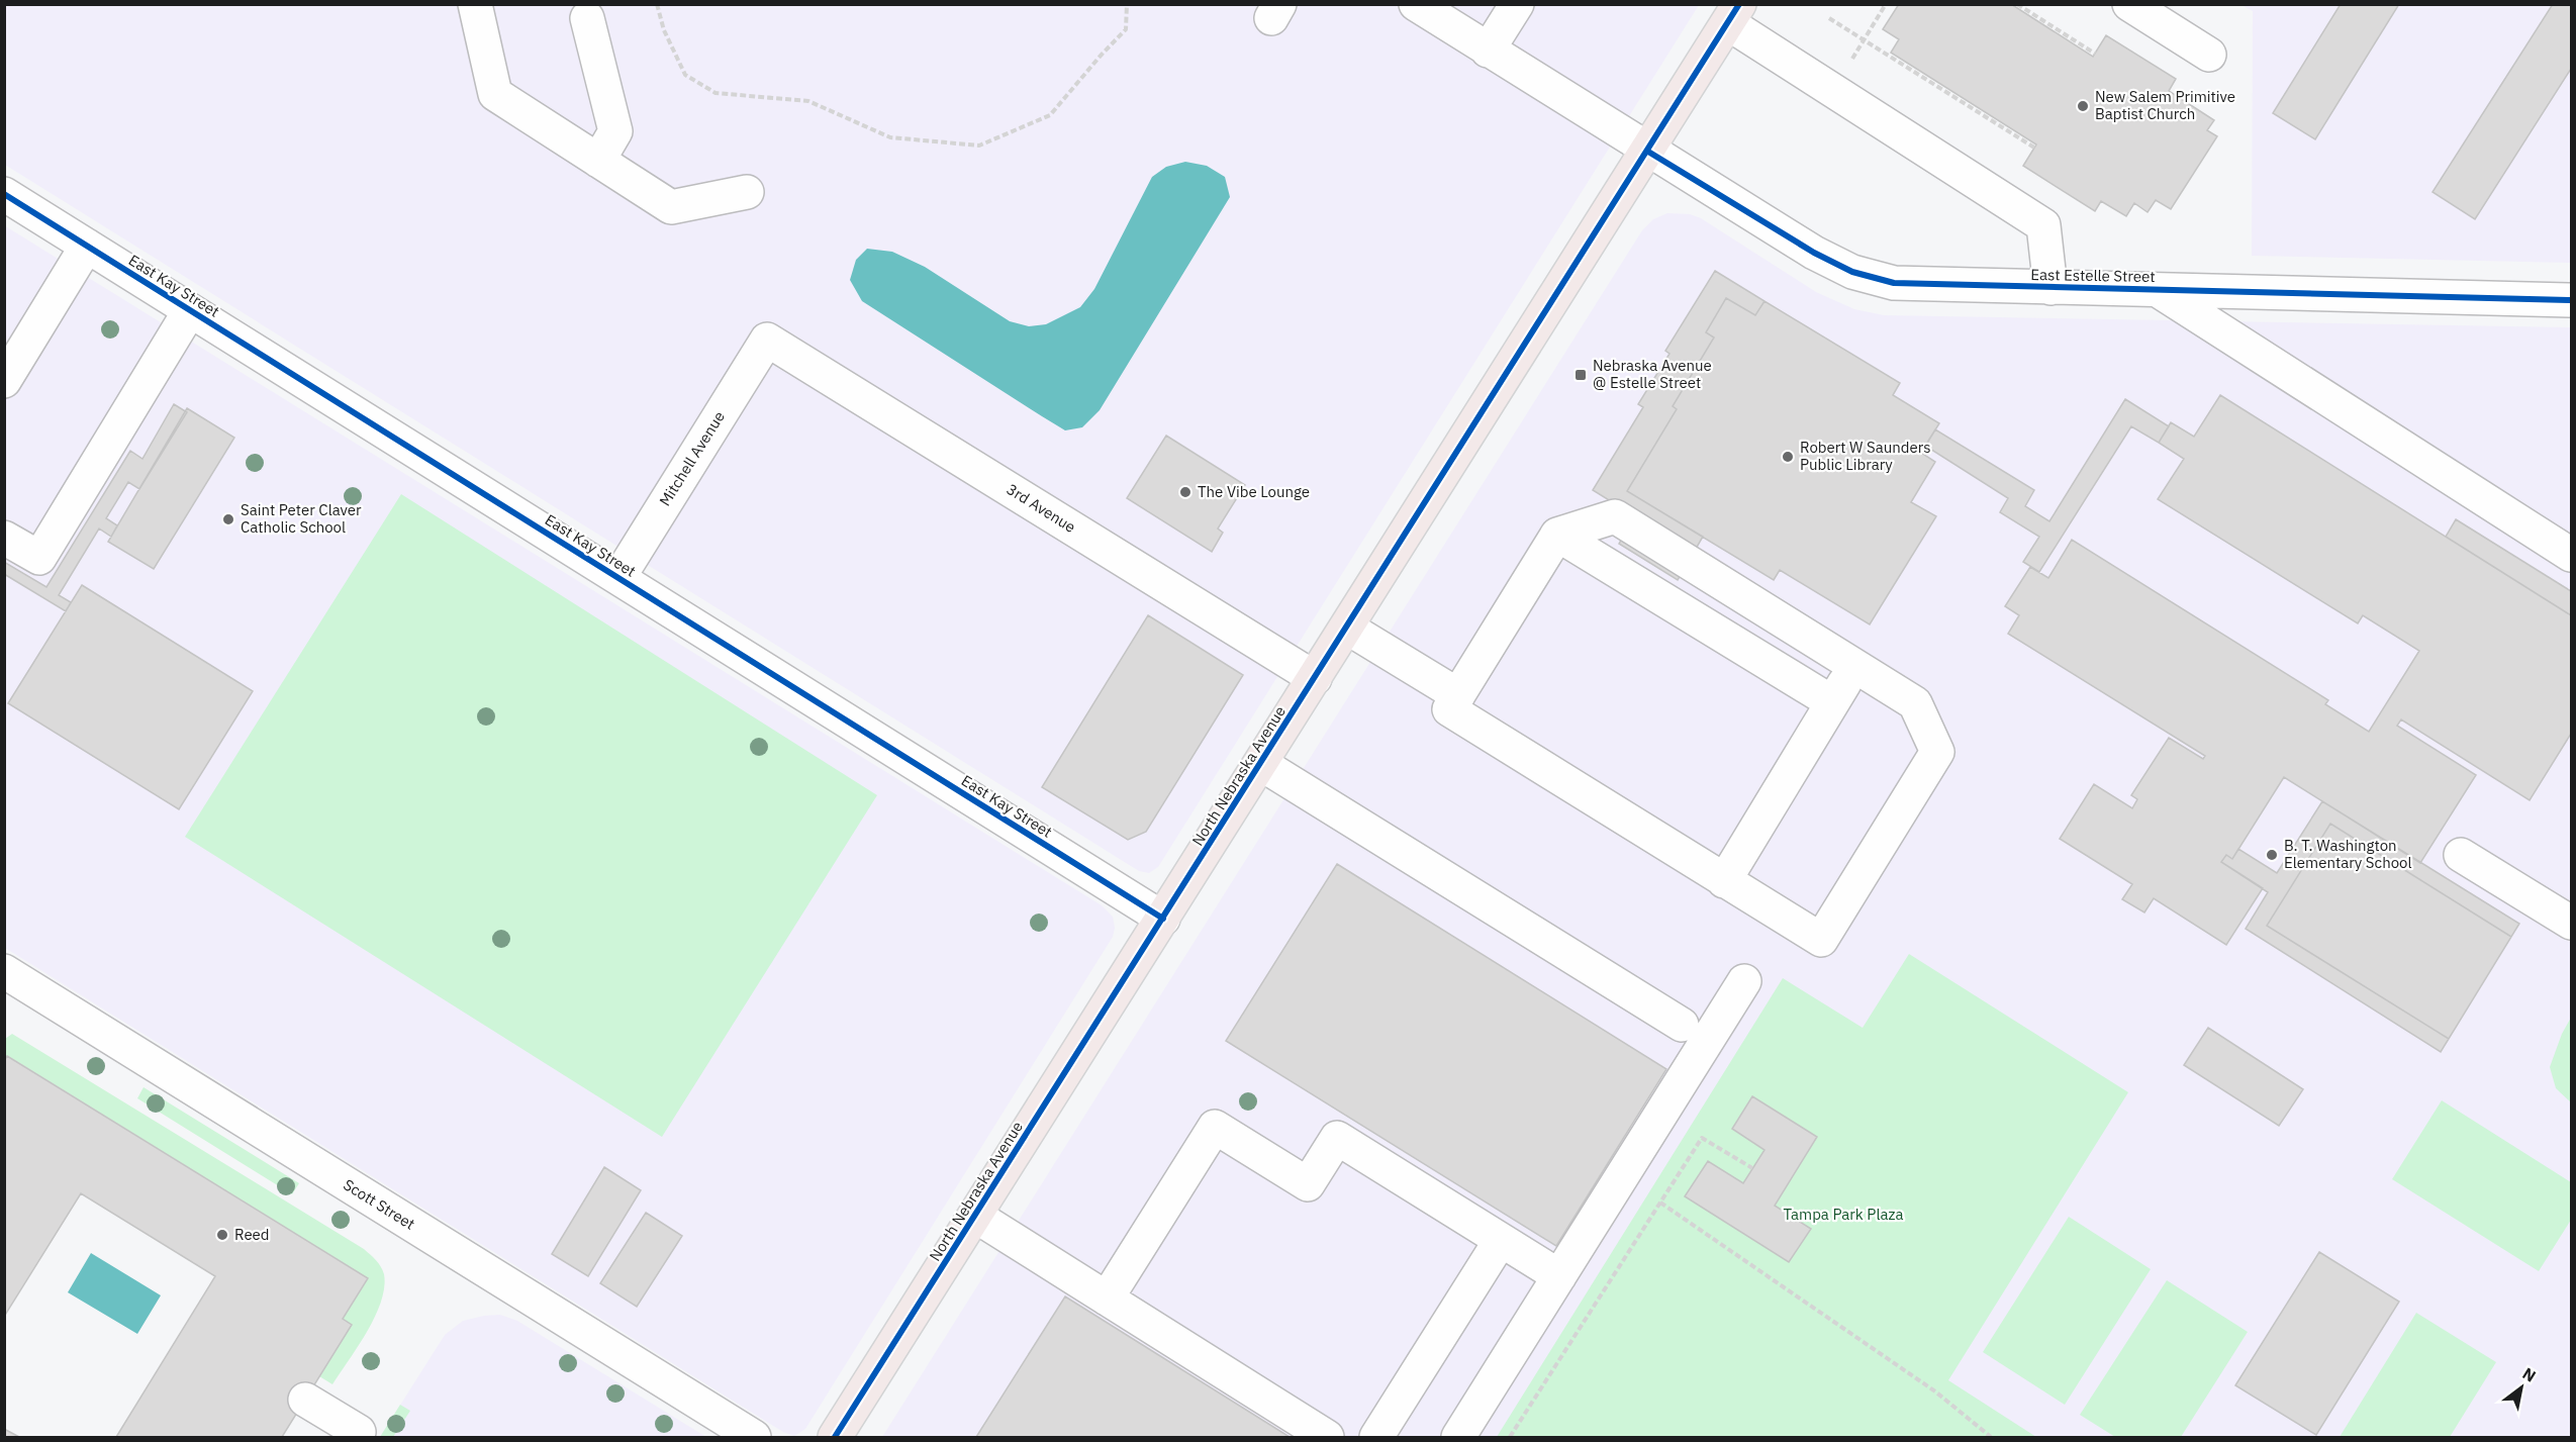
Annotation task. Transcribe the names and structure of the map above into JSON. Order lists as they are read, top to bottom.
{
  "streets": {
    "main road": ["North Nebraska Avenue"],
    "street": [
      "East Estelle Street",
      "East Kay Street",
      "Mitchell Avenue",
      "3rd Avenue",
      "Scott Street"
    ]
  },
  "crossings": [
    ["East Estelle Street", "North Nebraska Avenue"],
    ["East Kay Street", "Mitchell Avenue"],
    ["East Kay Street", "North Nebraska Avenue"],
    ["Mitchell Avenue", "3rd Avenue"],
    ["3rd Avenue", "North Nebraska Avenue"]
  ],
  "parks": ["Tampa Park Plaza"],
  "places": {
    "other": [
      "New Salem Primitive Baptist Church",
      "Robert W Saunders Public Library",
      "The Vibe Lounge",
      "Saint Peter Claver Catholic School",
      "B. T. Washington Elementary School",
      "Reed"
    ],
    "transit": ["Nebraska Avenue @ Estelle Street"]
  },
  "north": "top right"
}
